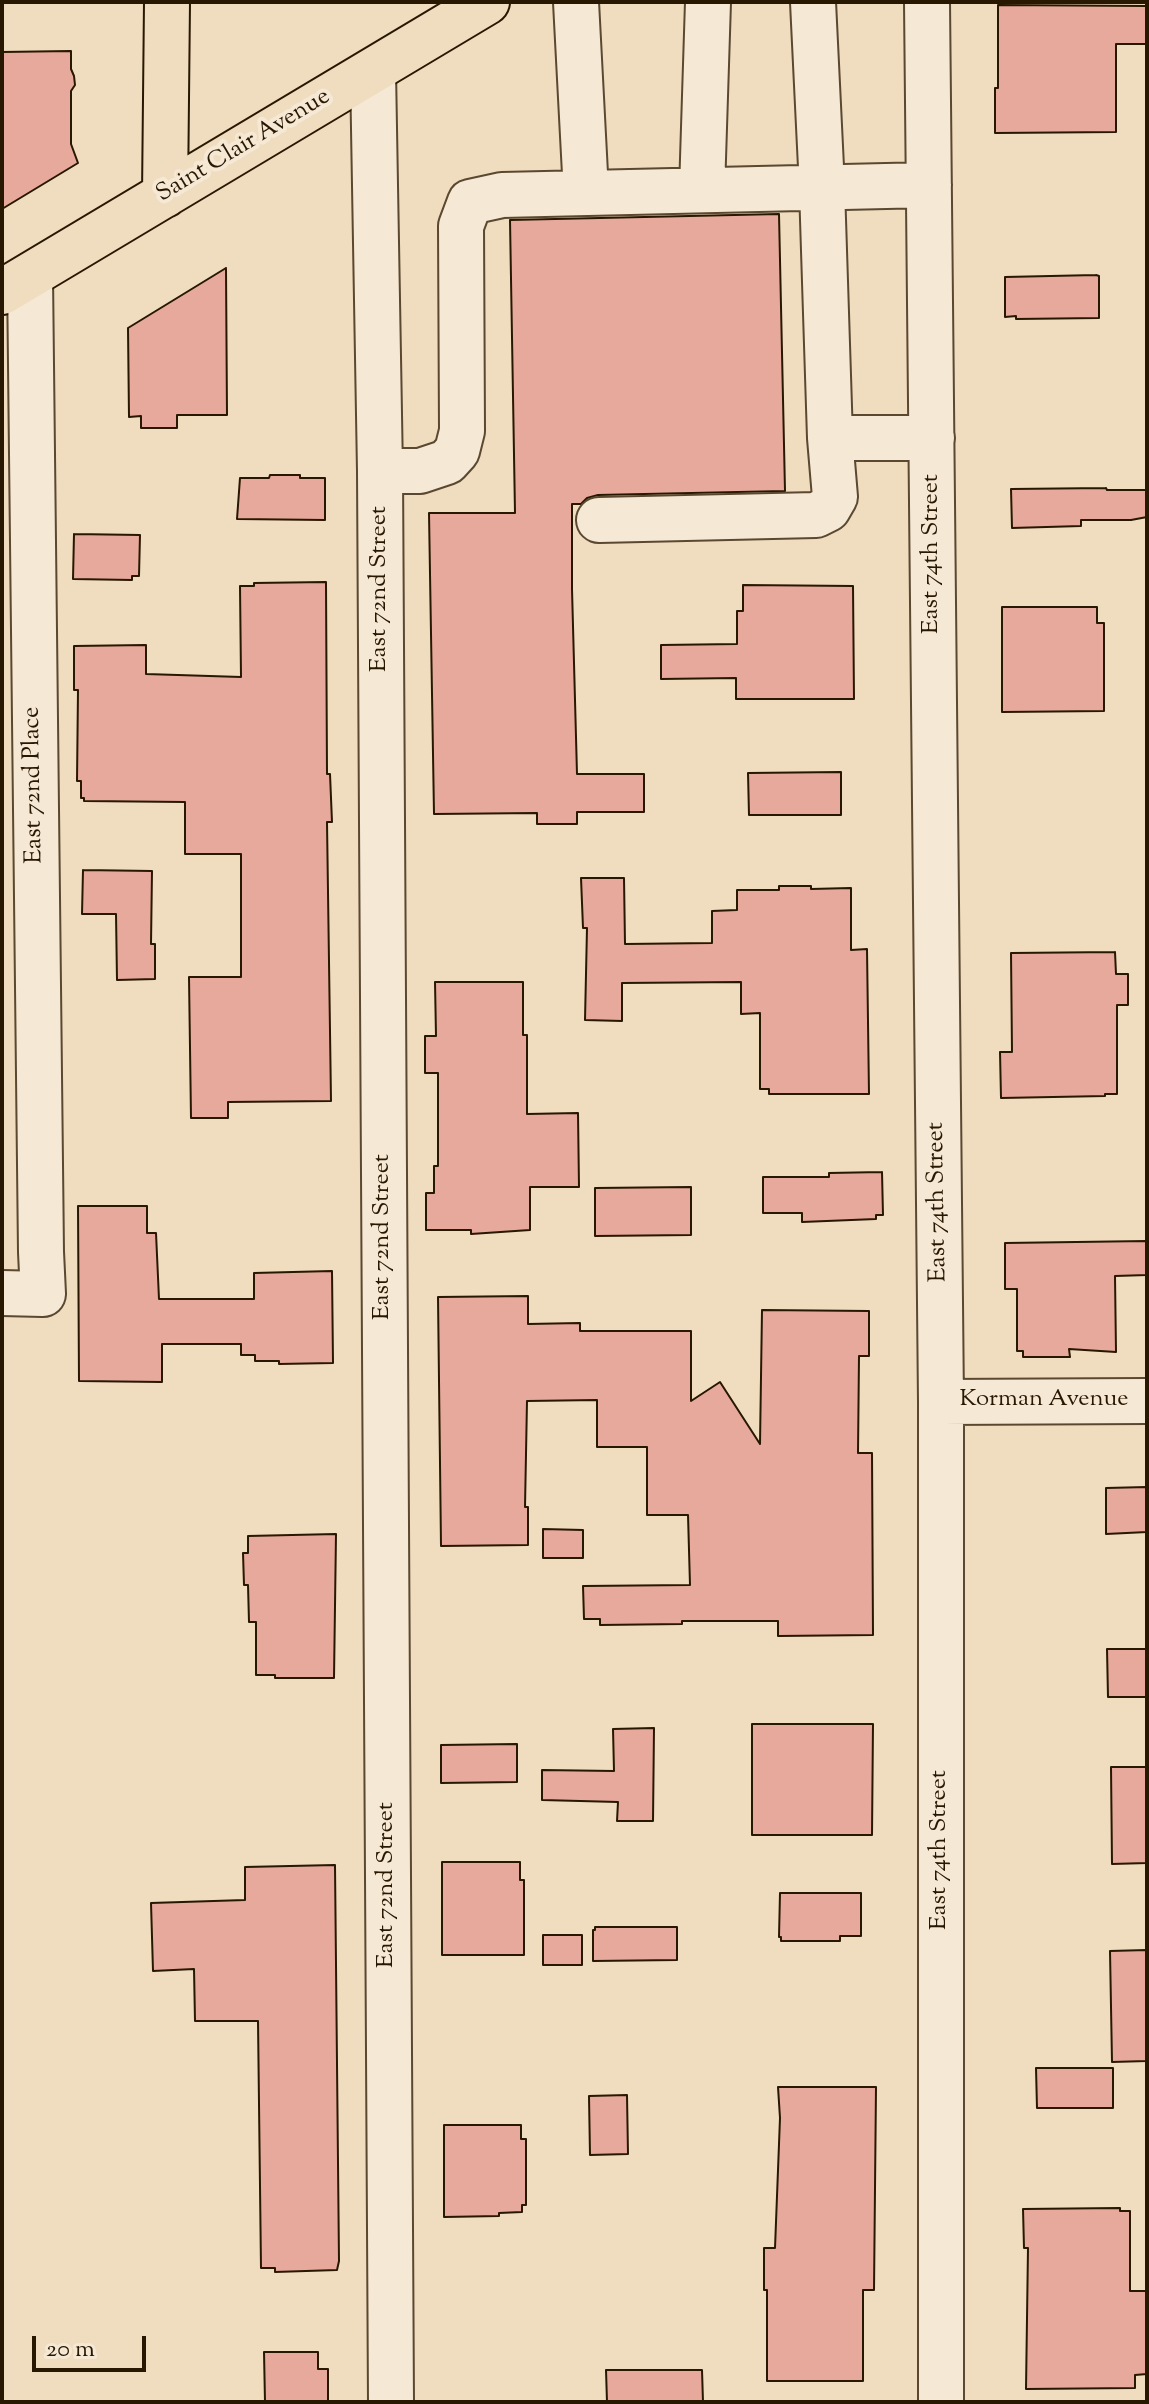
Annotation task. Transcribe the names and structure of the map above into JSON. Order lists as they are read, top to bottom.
{
  "streets": {
    "main road": ["Saint Clair Avenue"],
    "street": [
      "East 74th Street",
      "East 72nd Street",
      "East 72nd Place",
      "Korman Avenue"
    ]
  },
  "crossings": [
    ["Saint Clair Avenue", "East 72nd Street"],
    ["Saint Clair Avenue", "East 72nd Place"],
    ["East 74th Street", "Korman Avenue"]
  ],
  "scale_bar": "20 m"
}
